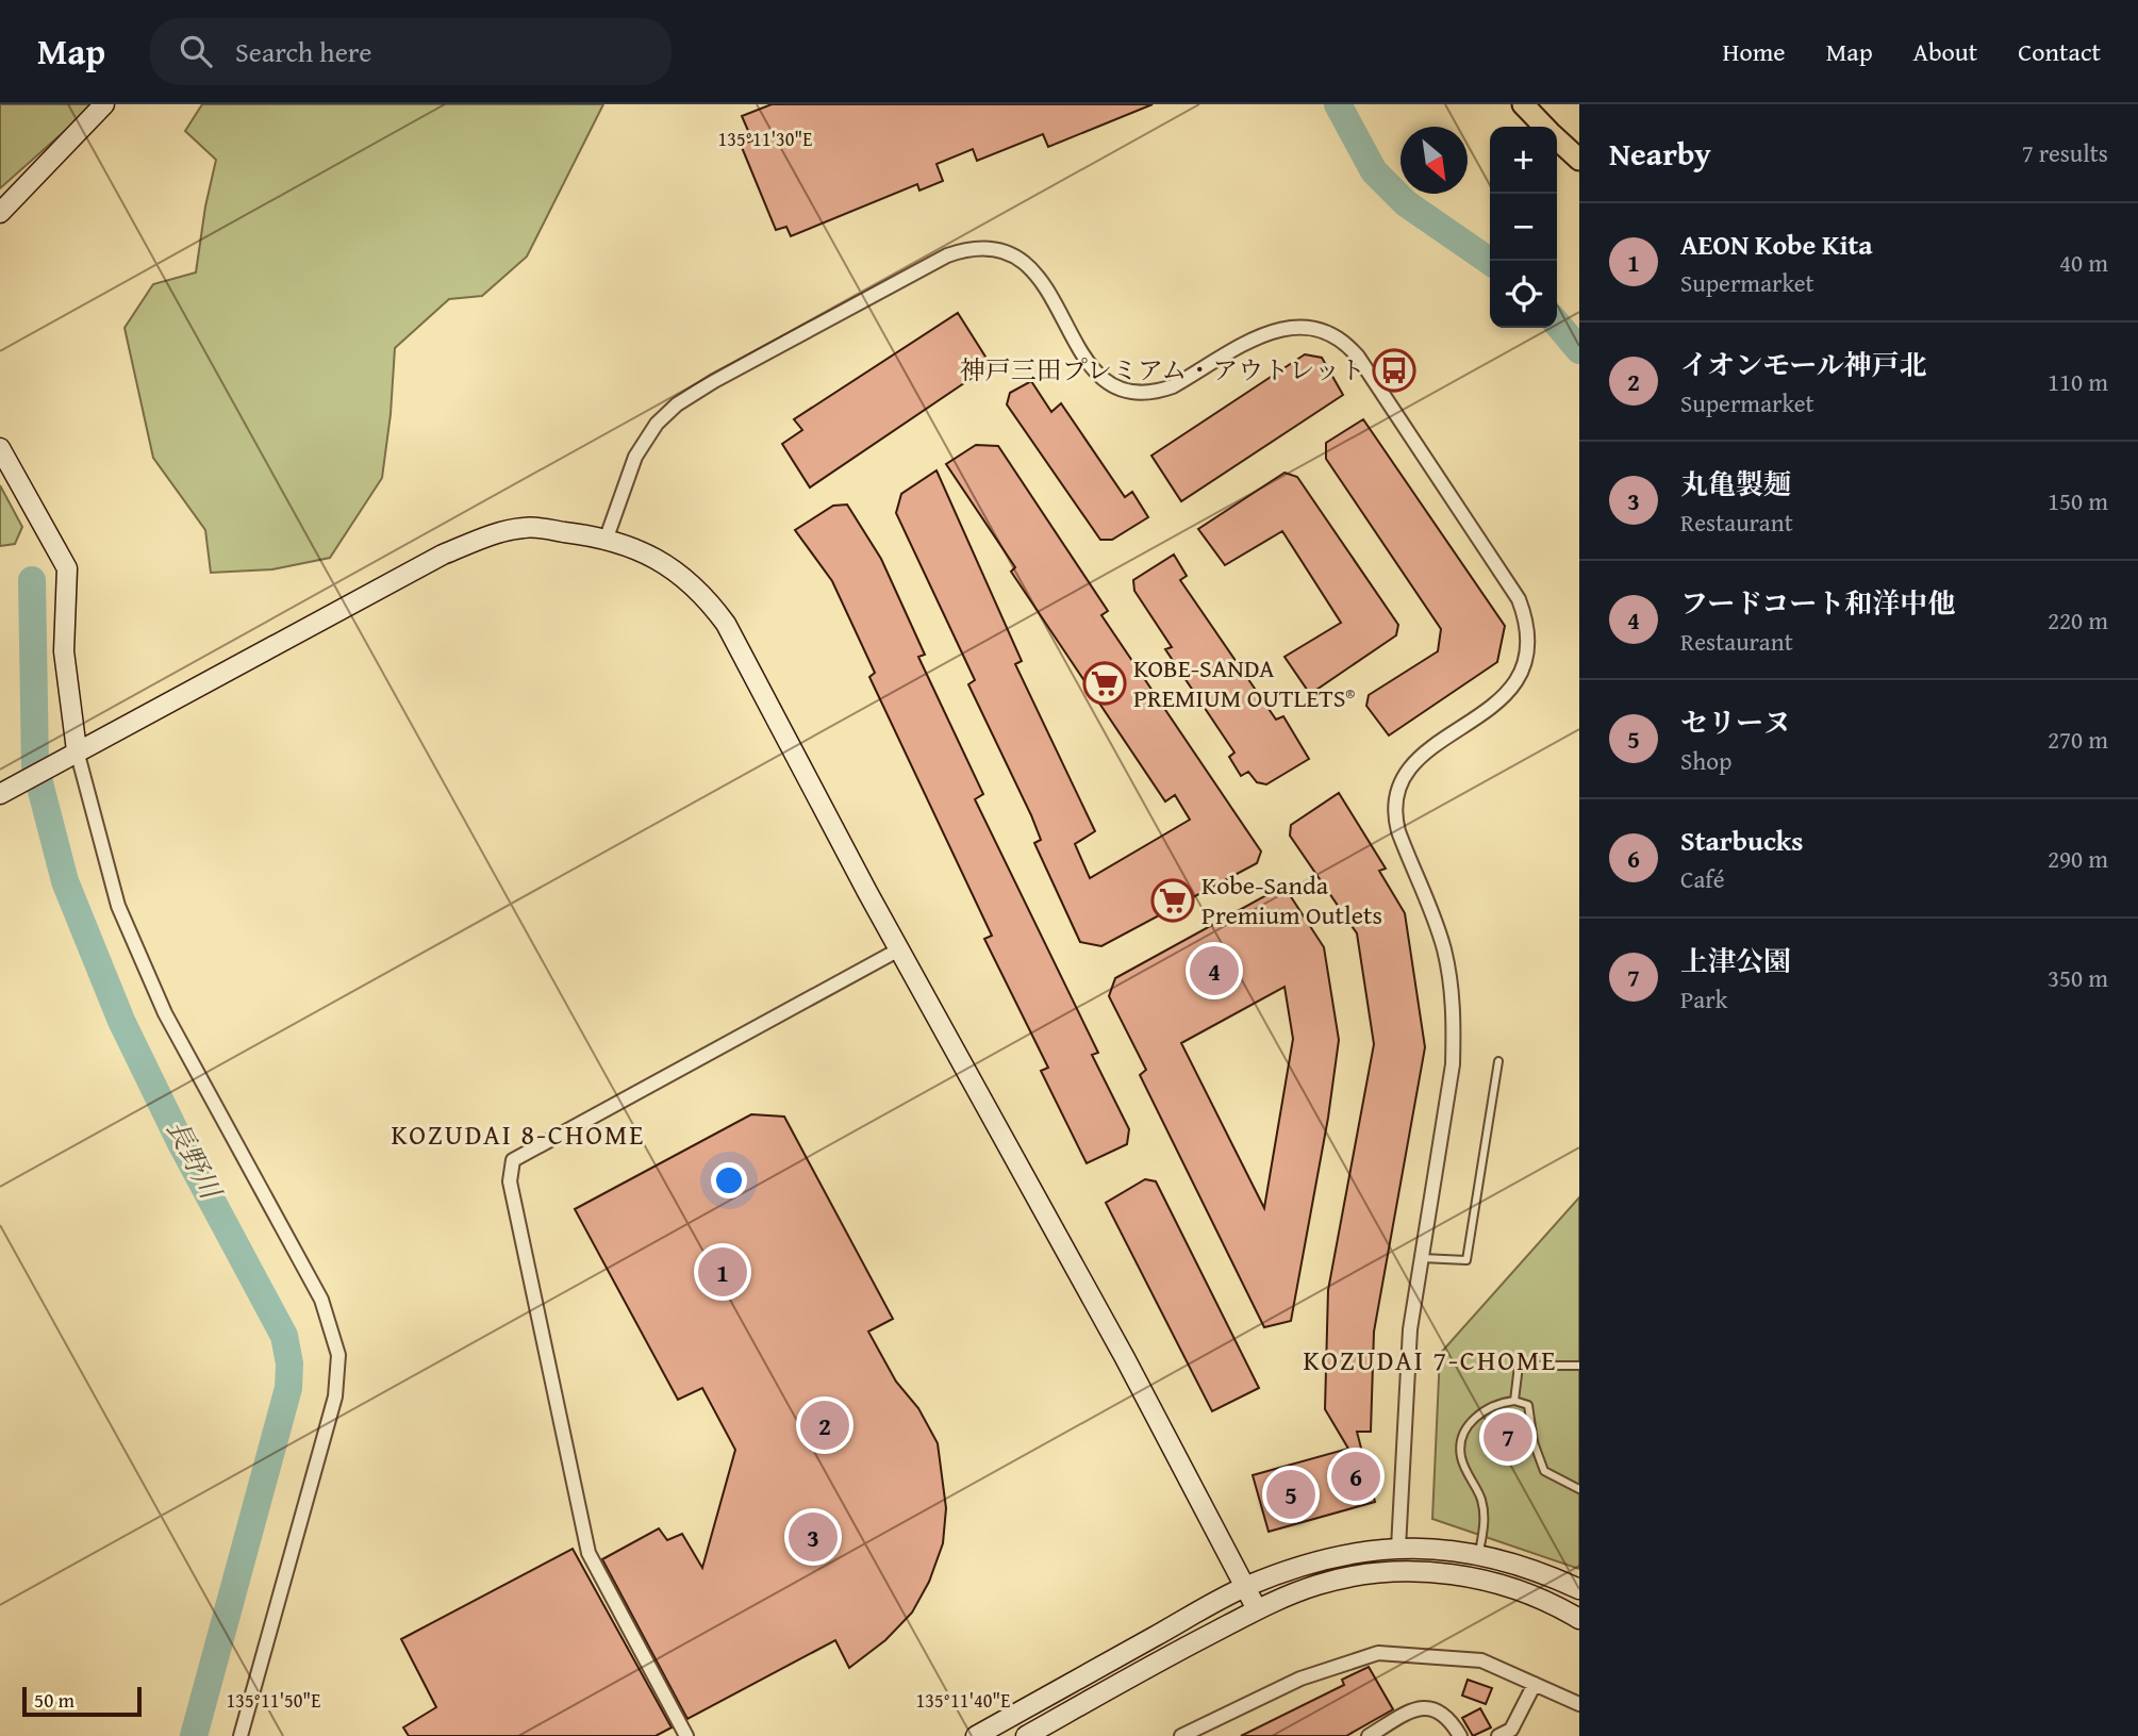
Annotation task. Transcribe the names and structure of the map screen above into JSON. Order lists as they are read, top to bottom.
{
  "districts": ["KOZUDAI 8-CHOME", "KOZUDAI 7-CHOME"],
  "water": ["長野川"],
  "places": {
    "bus stop": ["神戸三田プレミアム・アウトレット"],
    "supermarket": ["KOBE-SANDA PREMIUM OUTLETS®", "Kobe-Sanda Premium Outlets"]
  },
  "scale_bar": "50 m",
  "north": "bottom right",
  "page": {
    "header": "Map",
    "search": "Search here",
    "nav": [
      "Home",
      "Map",
      "About",
      "Contact"
    ],
    "heading": ["Nearby", "7 results"],
    "map_buttons": ["+", "−"],
    "list": [
      {
        "mark": "1",
        "name": "AEON Kobe Kita",
        "note": "Supermarket",
        "value": "40 m"
      },
      {
        "mark": "2",
        "name": "イオンモール神戸北",
        "note": "Supermarket",
        "value": "110 m"
      },
      {
        "mark": "3",
        "name": "丸亀製麺",
        "note": "Restaurant",
        "value": "150 m"
      },
      {
        "mark": "4",
        "name": "フードコート和洋中他",
        "note": "Restaurant",
        "value": "220 m"
      },
      {
        "mark": "5",
        "name": "セリーヌ",
        "note": "Shop",
        "value": "270 m"
      },
      {
        "mark": "6",
        "name": "Starbucks",
        "note": "Café",
        "value": "290 m"
      },
      {
        "mark": "7",
        "name": "上津公園",
        "note": "Park",
        "value": "350 m"
      }
    ],
    "pins": [
      "4",
      "1",
      "2",
      "7",
      "6",
      "5",
      "3"
    ],
    "scale": "50 m"
  },
  "coordinates": ["135°11'30\"E", "135°11'50\"E", "135°11'40\"E"]
}
